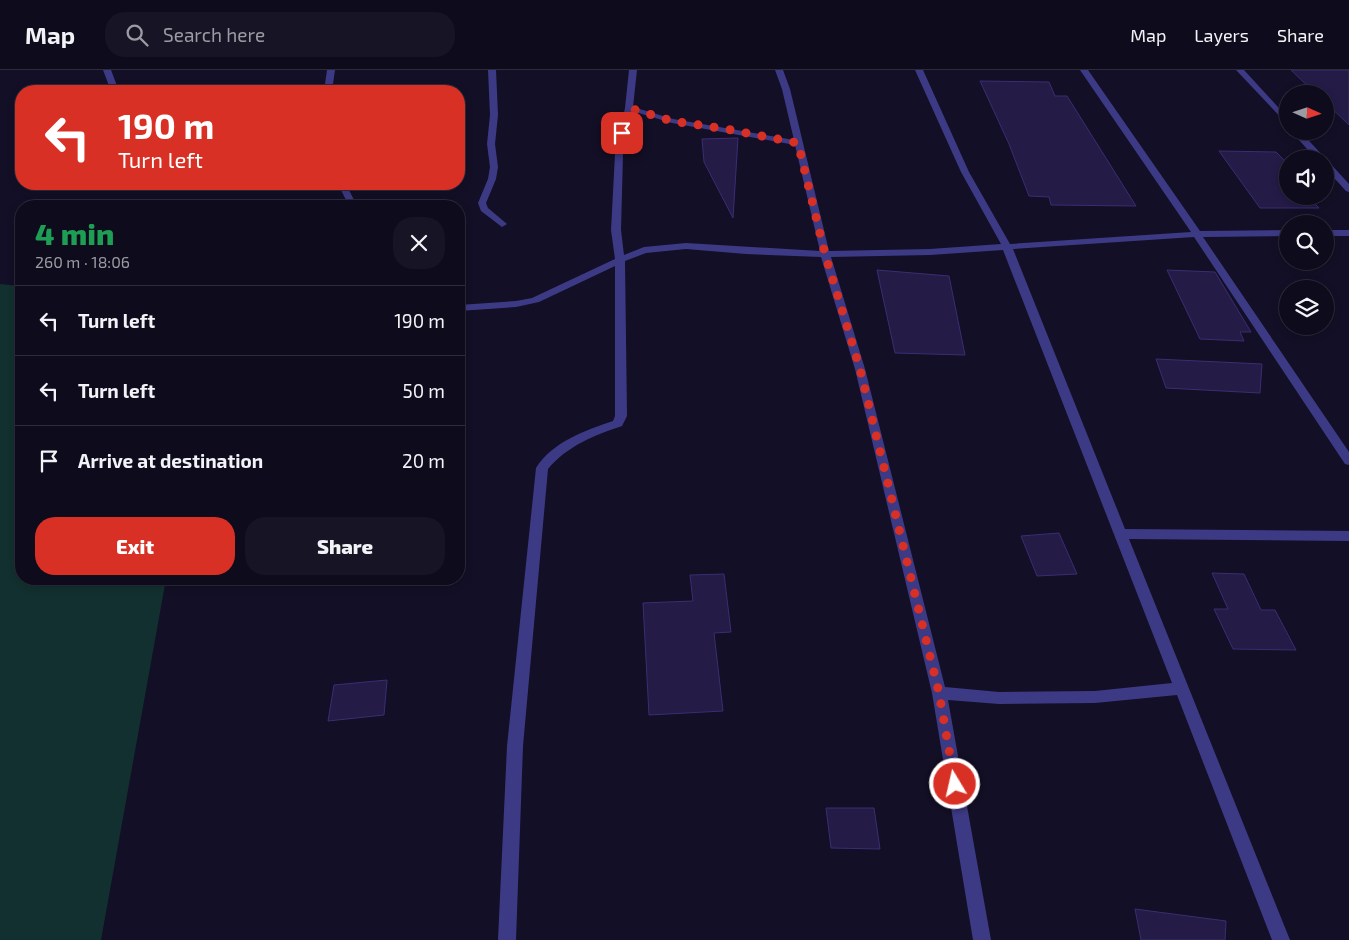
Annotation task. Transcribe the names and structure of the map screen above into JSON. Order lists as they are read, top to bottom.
{
  "north": "right",
  "page": {
    "header": "Map",
    "search": "Search here",
    "nav": ["Map", "Layers", "Share"],
    "turn": ["190 m", "Turn left"],
    "heading": ["4 min", "260 m · 18:06"],
    "list": [
      {
        "name": "Turn left",
        "value": "190 m"
      },
      {
        "name": "Turn left",
        "value": "50 m"
      },
      {
        "name": "Arrive at destination",
        "value": "20 m"
      }
    ],
    "buttons": ["Exit", "Share"]
  }
}
